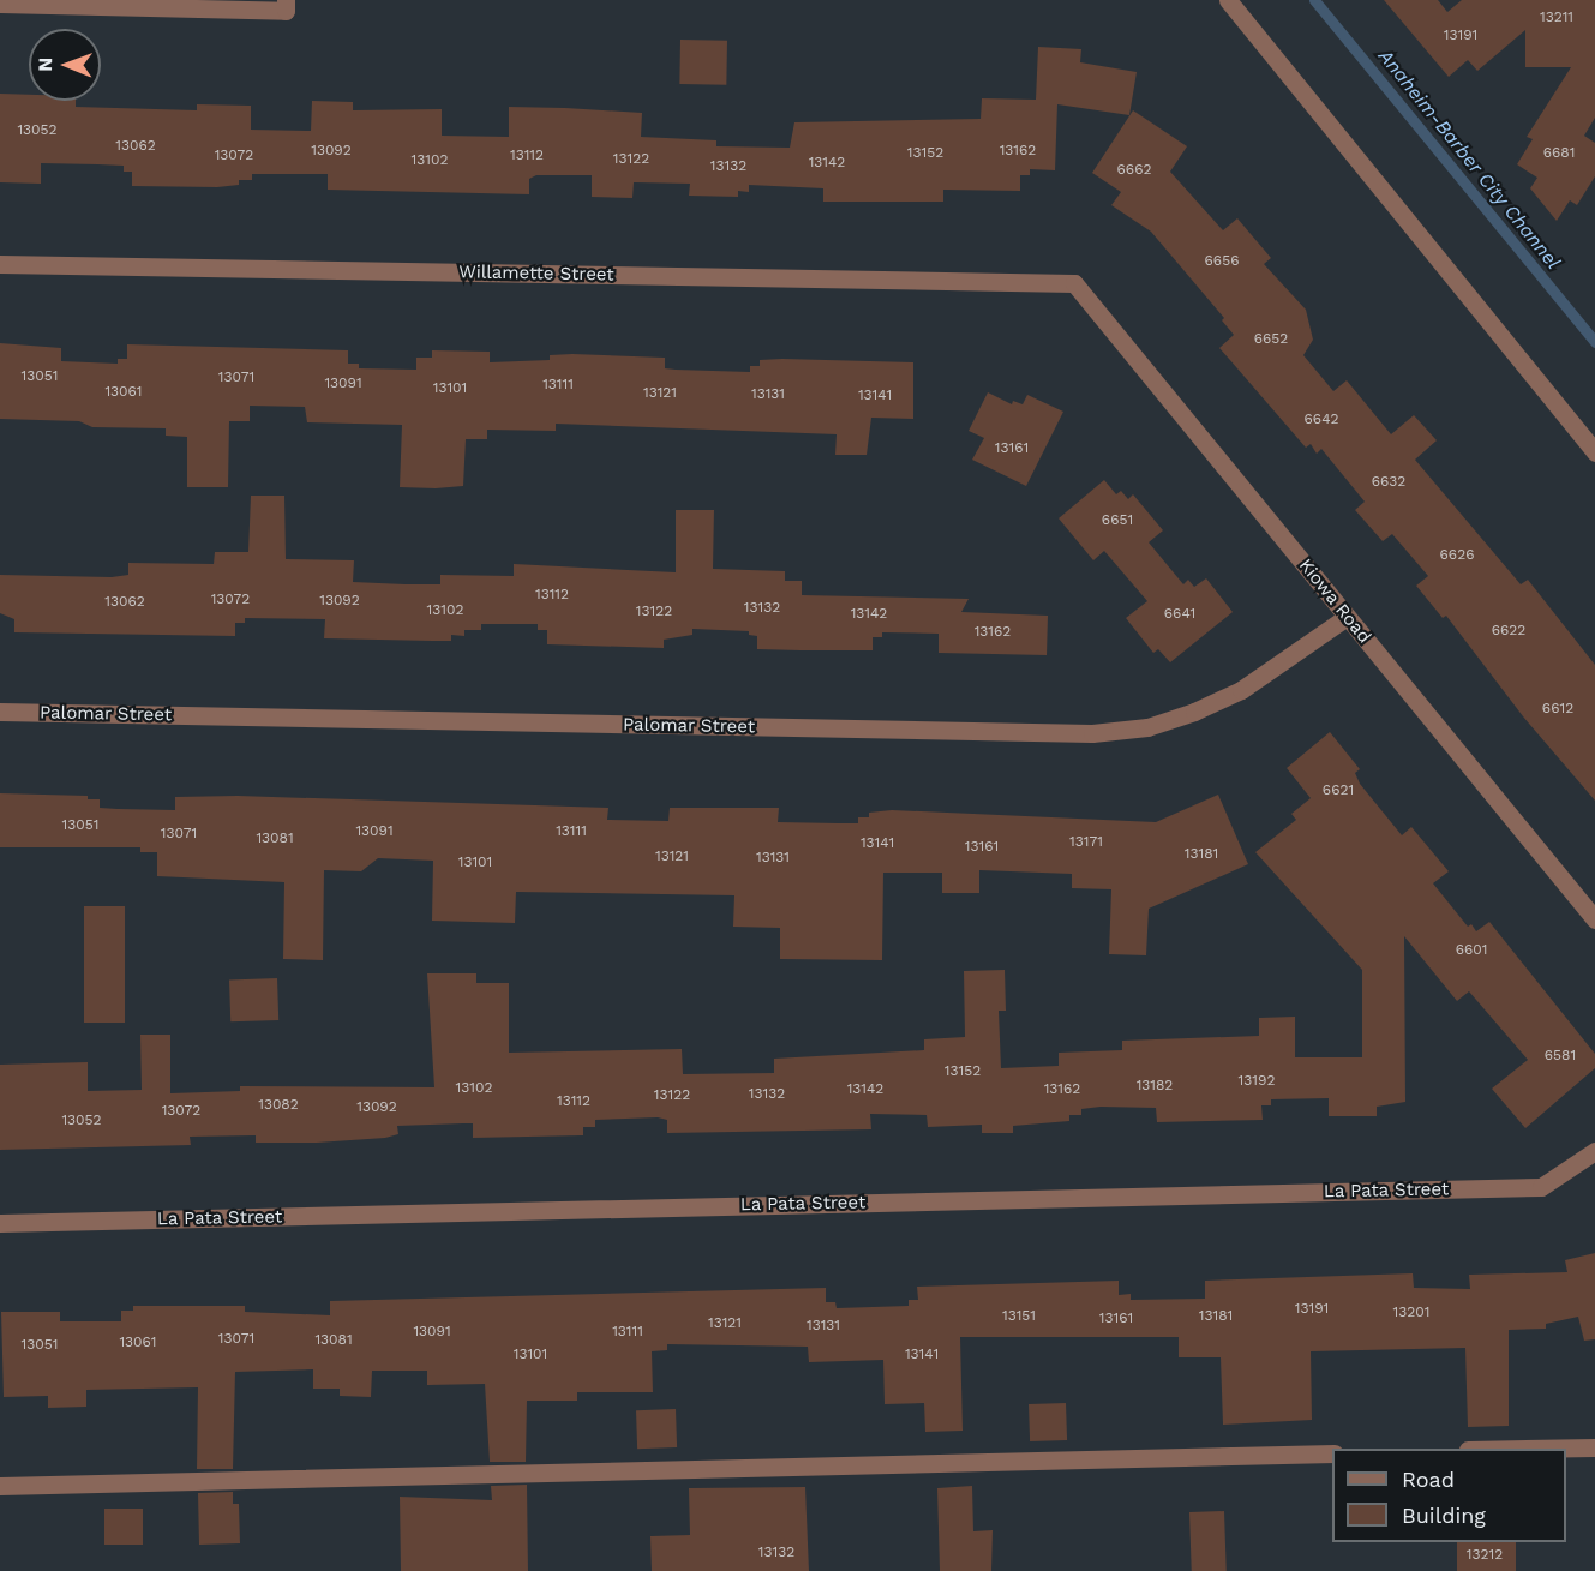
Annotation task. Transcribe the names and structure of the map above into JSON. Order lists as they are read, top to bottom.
{
  "streets": {
    "street": [
      "Willamette Street",
      "Kiowa Road",
      "Palomar Street",
      "La Pata Street"
    ]
  },
  "crossings": [
    ["Willamette Street", "Kiowa Road"],
    ["Kiowa Road", "Palomar Street"]
  ],
  "water": ["Anaheim-Barber City Channel"],
  "house_numbers": [
    "13211",
    "13191",
    "13052",
    "13062",
    "13092",
    "13162",
    "13152",
    "6681",
    "13072",
    "13112",
    "13122",
    "13102",
    "13142",
    "13132",
    "6662",
    "6656",
    "6652",
    "13051",
    "13071",
    "13091",
    "13111",
    "13101",
    "13061",
    "13121",
    "13131",
    "13141",
    "6642",
    "13161",
    "6632",
    "6651",
    "6626",
    "13112",
    "13072",
    "13092",
    "13062",
    "13132",
    "13102",
    "13122",
    "13142",
    "6641",
    "6622",
    "13162",
    "6612",
    "6621",
    "13051",
    "13091",
    "13111",
    "13071",
    "13081",
    "13171",
    "13141",
    "13161",
    "13181",
    "13121",
    "13131",
    "13101",
    "6601",
    "6581",
    "13152",
    "13192",
    "13182",
    "13102",
    "13142",
    "13162",
    "13132",
    "13122",
    "13112",
    "13082",
    "13092",
    "13072",
    "13052",
    "13191",
    "13201",
    "13151",
    "13181",
    "13161",
    "13121",
    "13131",
    "13091",
    "13111",
    "13071",
    "13081",
    "13061",
    "13051",
    "13101",
    "13141",
    "13132",
    "13212"
  ],
  "legend": ["Road", "Building"],
  "north": "left"
}
